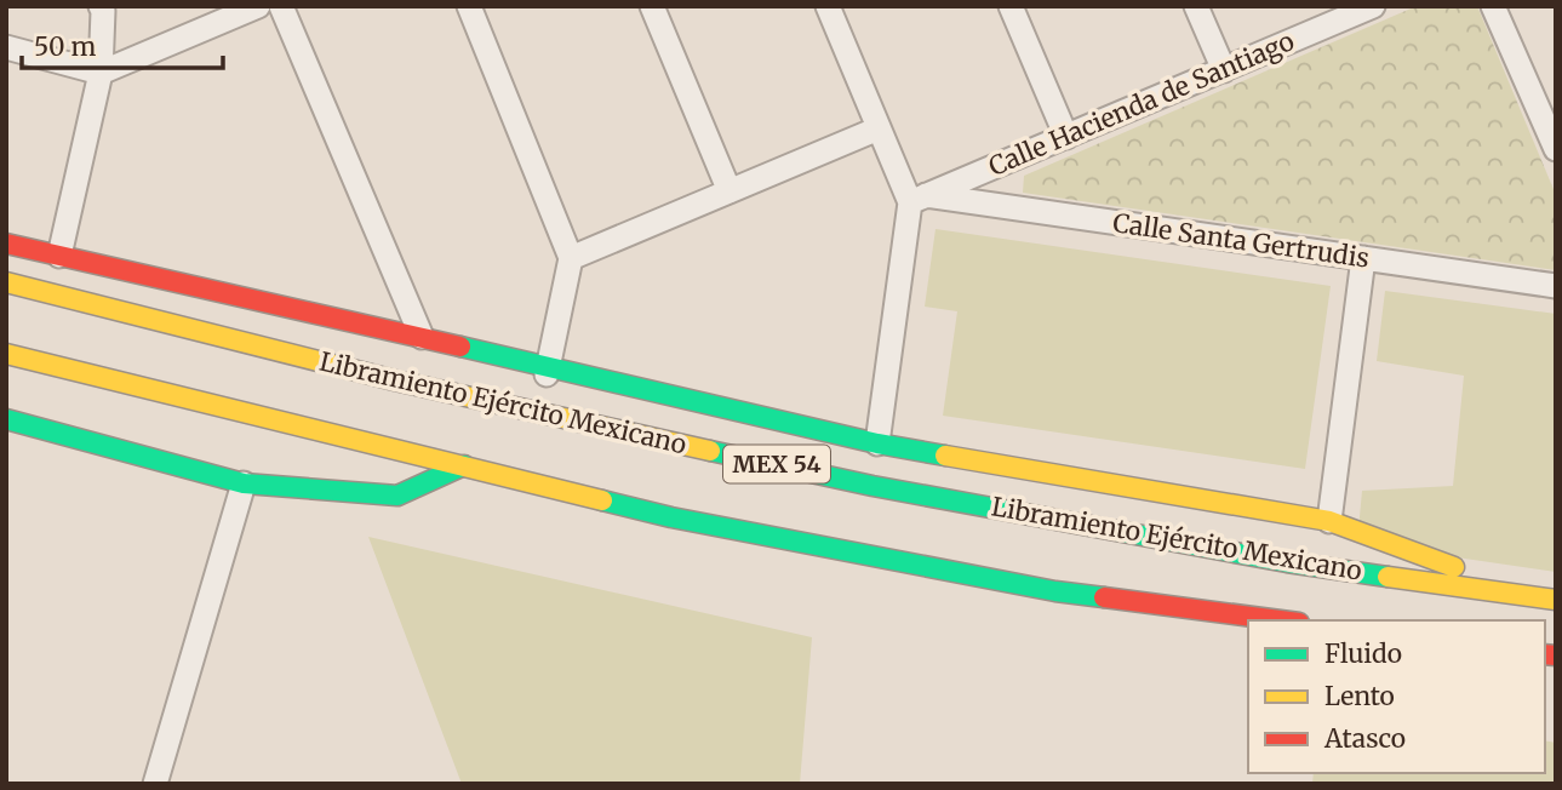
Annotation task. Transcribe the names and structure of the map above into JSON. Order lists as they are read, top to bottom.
{
  "streets": {
    "main road": ["Libramiento Ejército Mexicano", "MEX 54"],
    "street": ["Calle Hacienda de Santiago", "Calle Santa Gertrudis"]
  },
  "crossings": [
    ["Calle Hacienda de Santiago", "Calle Santa Gertrudis"]
  ],
  "legend": ["Fluido", "Lento", "Atasco"],
  "scale_bar": "50 m"
}
